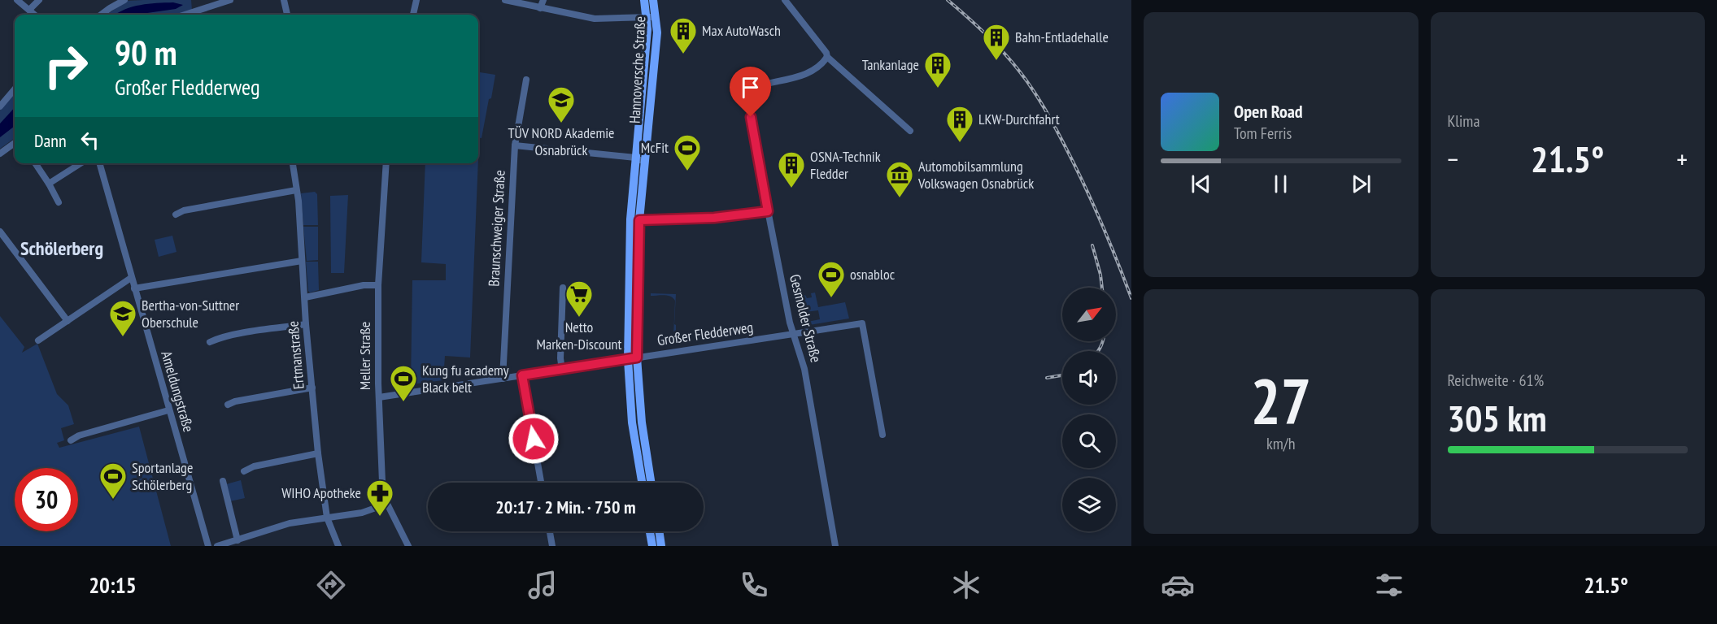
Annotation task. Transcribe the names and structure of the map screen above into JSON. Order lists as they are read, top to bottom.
{
  "streets": {
    "main road": ["Hannoversche Straße"],
    "street": [
      "Braunschweiger Straße",
      "Gesmolder Straße",
      "Großer Fledderweg",
      "Ertmanstraße",
      "Meller Straße",
      "Ameldungstraße"
    ]
  },
  "crossings": [
    ["Hannoversche Straße", "Großer Fledderweg"],
    ["Braunschweiger Straße", "Großer Fledderweg"],
    ["Gesmolder Straße", "Großer Fledderweg"],
    ["Großer Fledderweg", "Meller Straße"]
  ],
  "districts": ["Schölerberg"],
  "places": {
    "building": [
      "Max AutoWasch",
      "Bahn-Entladehalle",
      "Tankanlage",
      "LKW-Durchfahrt",
      "OSNA-Technik Fledder"
    ],
    "school or university": ["TÜV NORD Akademie Osnabrück", "Bertha-von-Suttner Oberschule"],
    "sports": [
      "McFit",
      "osnabloc",
      "Kung fu academy Black belt",
      "Sportanlage Schölerberg"
    ],
    "museum": ["Automobilsammlung Volkswagen Osnabrück"],
    "supermarket": ["Netto Marken-Discount"],
    "pharmacy": ["WIHO Apotheke"]
  },
  "north": "top right",
  "page": {
    "tile": [
      "Klima",
      ["27", "km/h"],
      ["Reichweite · 61%", "305 km"]
    ],
    "turn": ["90 m", "Großer Fledderweg"],
    "song": ["Open Road", "Tom Ferris"],
    "then": "Dann",
    "heat": ["−", "21.5°", "+"],
    "limit": "30",
    "trip": "20:17 · 2 Min. · 750 m",
    "tabs": ["20:15", "21.5°"]
  }
}
